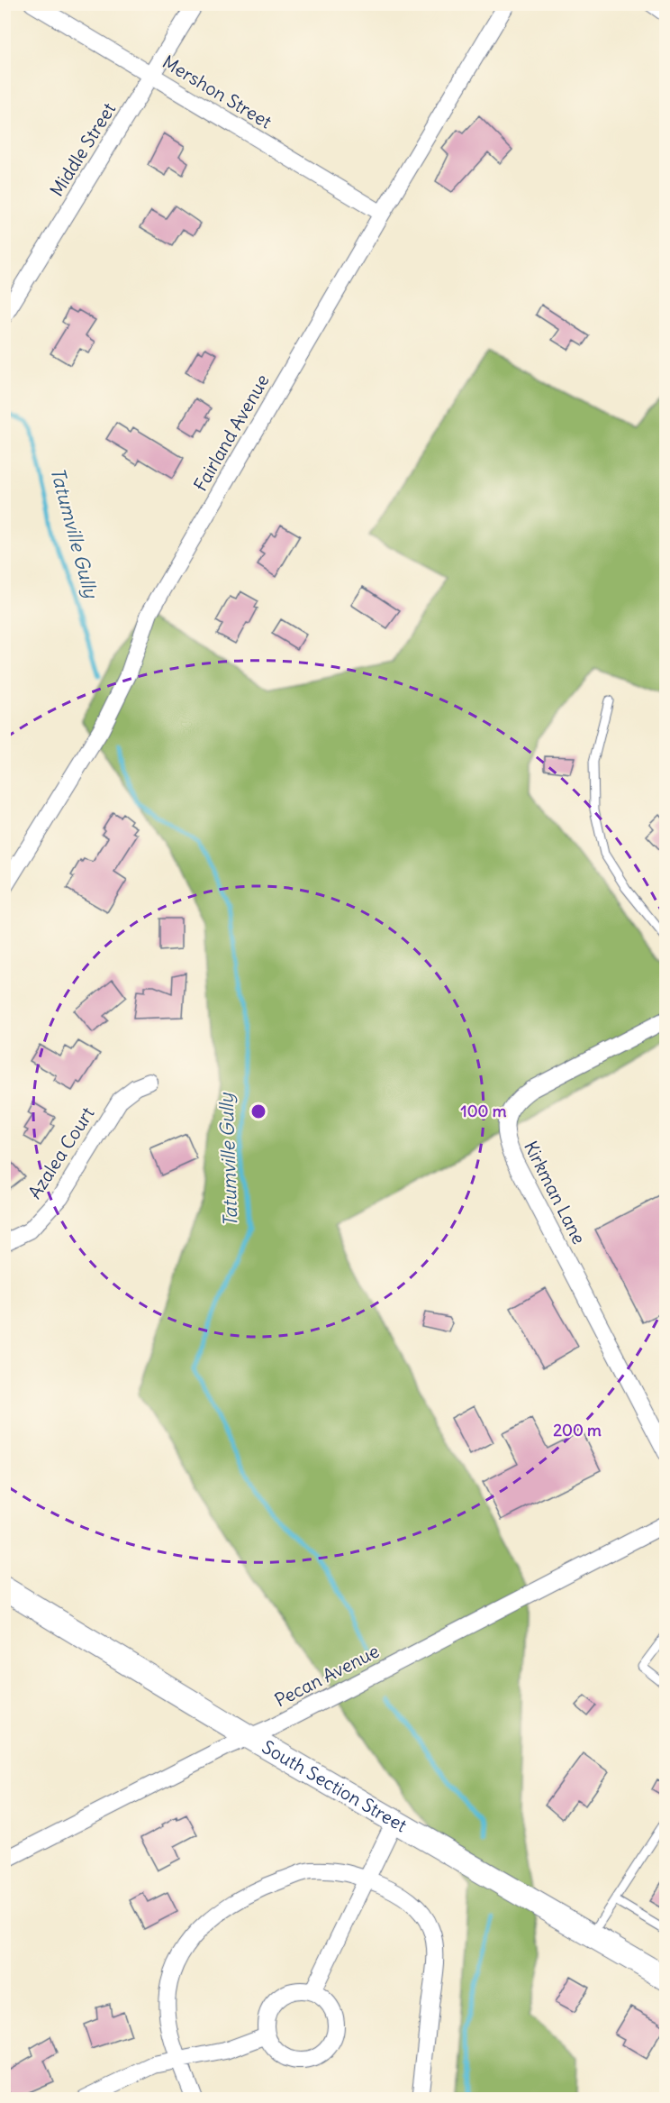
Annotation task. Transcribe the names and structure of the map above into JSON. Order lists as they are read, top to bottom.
{
  "streets": {
    "street": [
      "Mershon Street",
      "Middle Street",
      "Fairland Avenue",
      "Azalea Court",
      "Kirkman Lane",
      "Pecan Avenue",
      "South Section Street"
    ]
  },
  "crossings": [
    ["Mershon Street", "Middle Street"],
    ["Mershon Street", "Fairland Avenue"],
    ["Pecan Avenue", "South Section Street"]
  ],
  "water": ["Tatumville Gully"],
  "rings": ["100 m", "200 m"]
}
